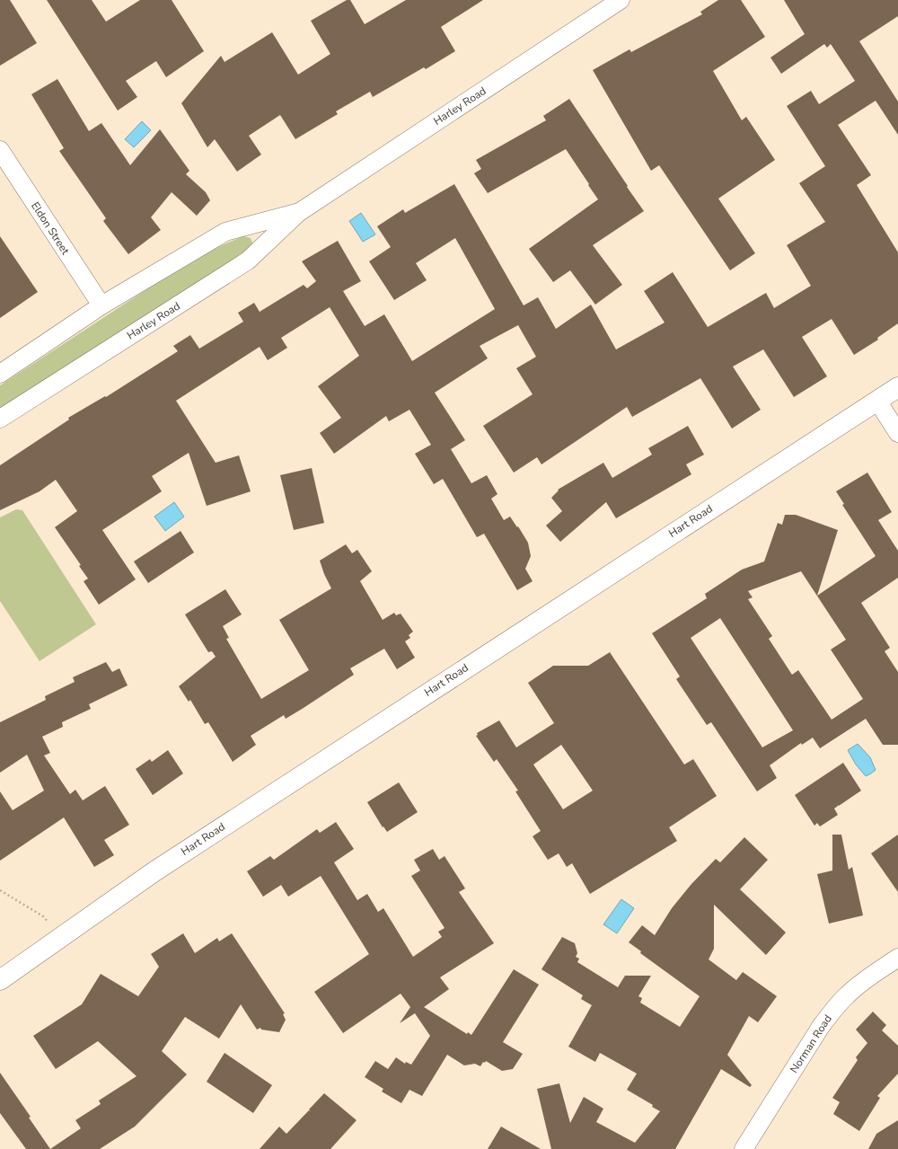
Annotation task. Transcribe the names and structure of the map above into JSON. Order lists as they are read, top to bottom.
{
  "streets": {
    "street": [
      "Harley Road",
      "Eldon Street",
      "Hart Road",
      "Norman Road"
    ]
  },
  "crossings": [
    ["Harley Road", "Eldon Street"]
  ]
}
